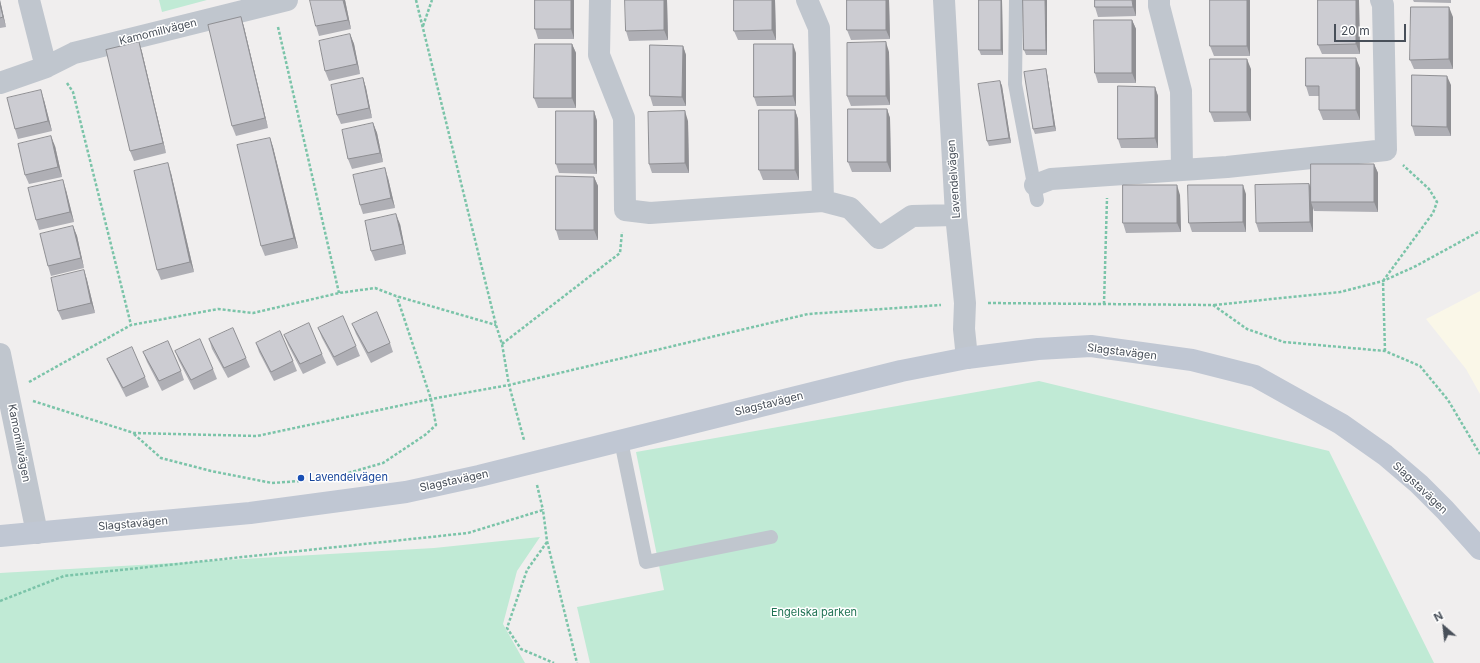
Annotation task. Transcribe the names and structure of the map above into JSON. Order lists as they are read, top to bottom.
{
  "streets": {
    "street": ["Kamomillvägen", "Lavendelvägen", "Slagstavägen"]
  },
  "crossings": [
    ["Kamomillvägen", "Slagstavägen"],
    ["Lavendelvägen", "Slagstavägen"]
  ],
  "parks": ["Engelska parken"],
  "places": ["Lavendelvägen"],
  "scale_bar": "20 m",
  "north": "top left"
}
